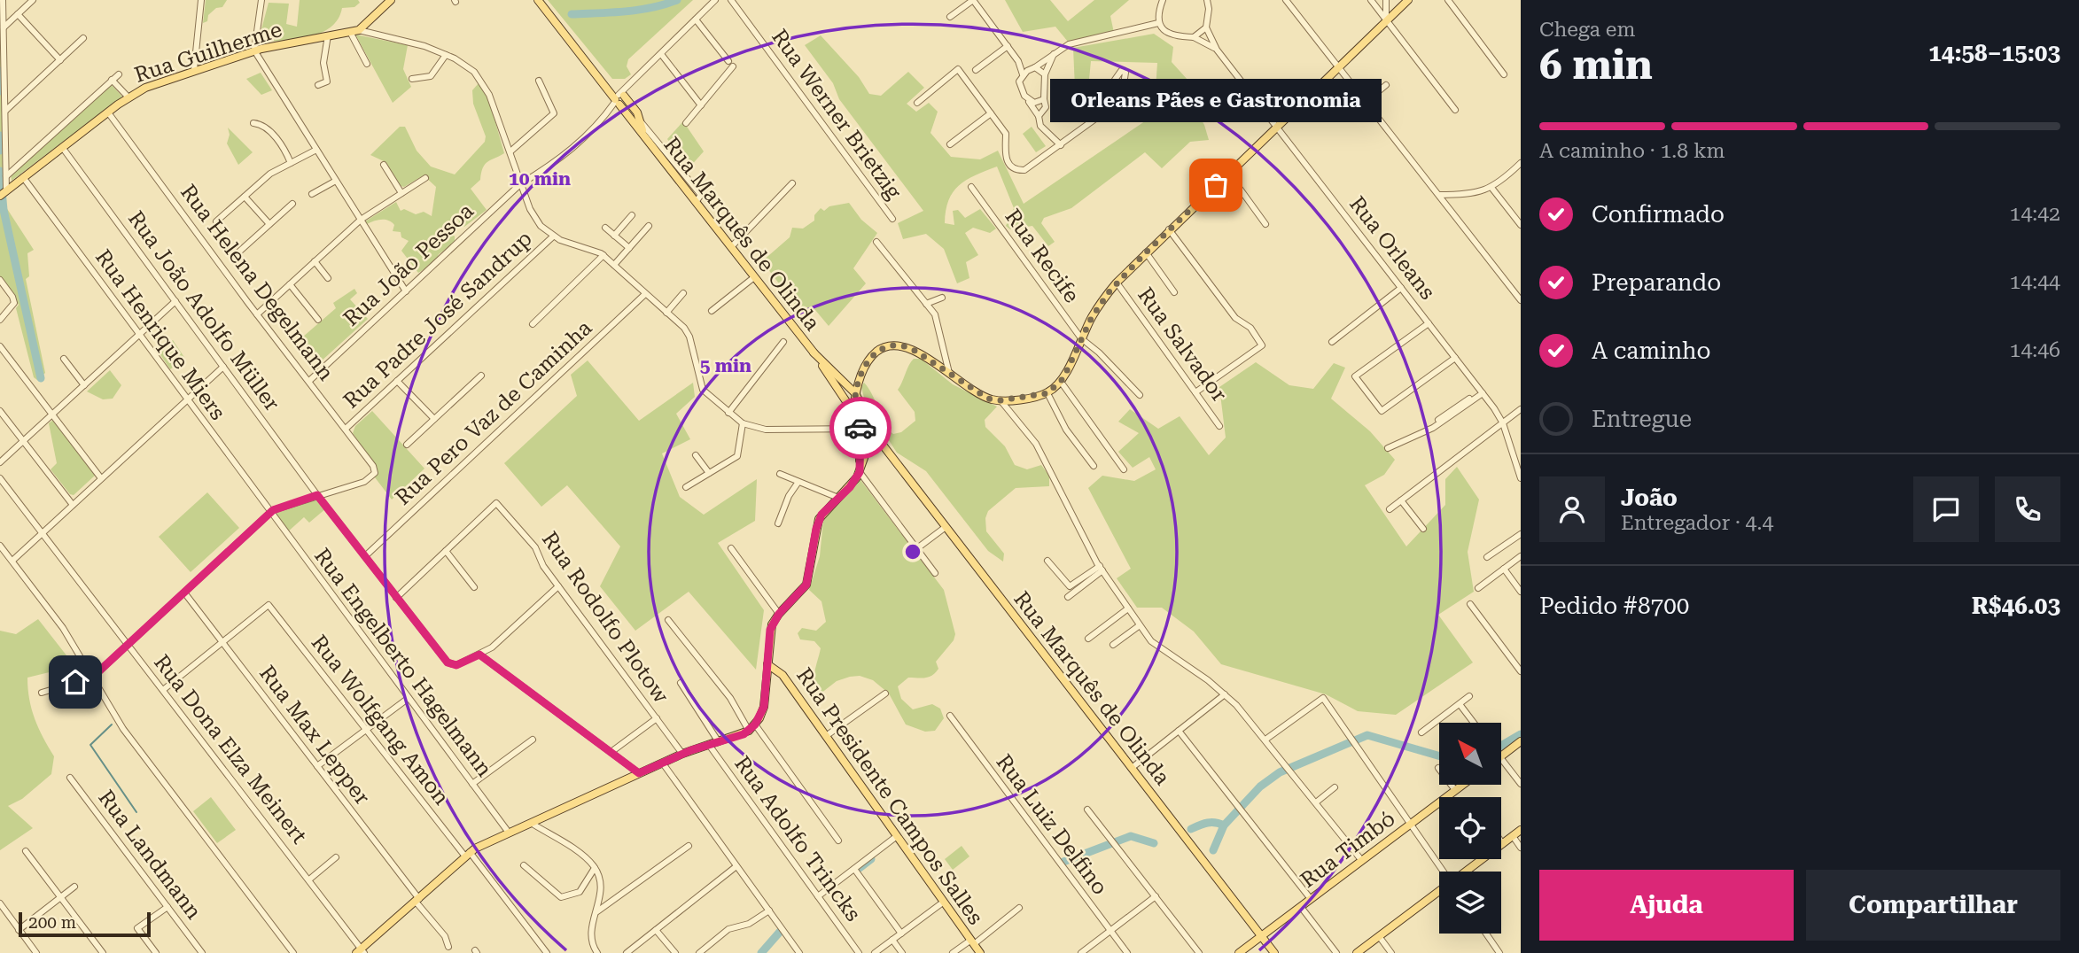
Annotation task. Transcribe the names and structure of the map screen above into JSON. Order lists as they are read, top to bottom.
{
  "streets": {
    "main road": [
      "Rua Guilherme",
      "Rua Marquês de Olinda",
      "Rua Presidente Campos Salles",
      "Rua Timbó"
    ],
    "street": [
      "Rua Werner Brietzig",
      "Rua Orleans",
      "Rua Recife",
      "Rua João Pessoa",
      "Rua Helena Degelmann",
      "Rua João Adolfo Müller",
      "Rua Padre José Sandrup",
      "Rua Henrique Miers",
      "Rua Salvador",
      "Rua Pero Vaz de Caminha",
      "Rua Rodolfo Plotow",
      "Rua Engelberto Hagelmann",
      "Rua Wolfgang Amon",
      "Rua Max Lepper",
      "Rua Dona Elza Meinert",
      "Rua Luiz Delfino",
      "Rua Adolfo Trincks",
      "Rua Landmann"
    ]
  },
  "crossings": [
    ["Rua Guilherme", "Rua João Pessoa"],
    ["Rua Guilherme", "Rua Helena Degelmann"],
    ["Rua Guilherme", "Rua João Adolfo Müller"],
    ["Rua Guilherme", "Rua Padre José Sandrup"],
    ["Rua Guilherme", "Rua Henrique Miers"],
    ["Rua Marquês de Olinda", "Rua João Pessoa"],
    ["Rua Marquês de Olinda", "Rua Timbó"],
    ["Rua João Pessoa", "Rua Helena Degelmann"],
    ["Rua Helena Degelmann", "Rua João Adolfo Müller"],
    ["Rua Helena Degelmann", "Rua Padre José Sandrup"],
    ["Rua João Adolfo Müller", "Rua Pero Vaz de Caminha"],
    ["Rua Henrique Miers", "Rua Engelberto Hagelmann"],
    ["Rua Wolfgang Amon", "Rua Max Lepper"]
  ],
  "places": ["Orleans Pães e Gastronomia"],
  "scale_bar": "200 m",
  "north": "top left",
  "page": {
    "heading": ["6 min", "Chega em", "14:58–15:03"],
    "panel": [
      "João",
      "Entregador · 4.4",
      "Pedido #8700",
      "R$46.03"
    ],
    "bubble": "Orleans Pães e Gastronomia",
    "bar": "A caminho · 1.8 km",
    "list": [
      ["Confirmado", "14:42"],
      ["Preparando", "14:44"],
      ["A caminho", "14:46"],
      "Entregue"
    ],
    "buttons": ["Ajuda", "Compartilhar"],
    "scale": "200 m"
  },
  "rings": ["10 min", "5 min"]
}
